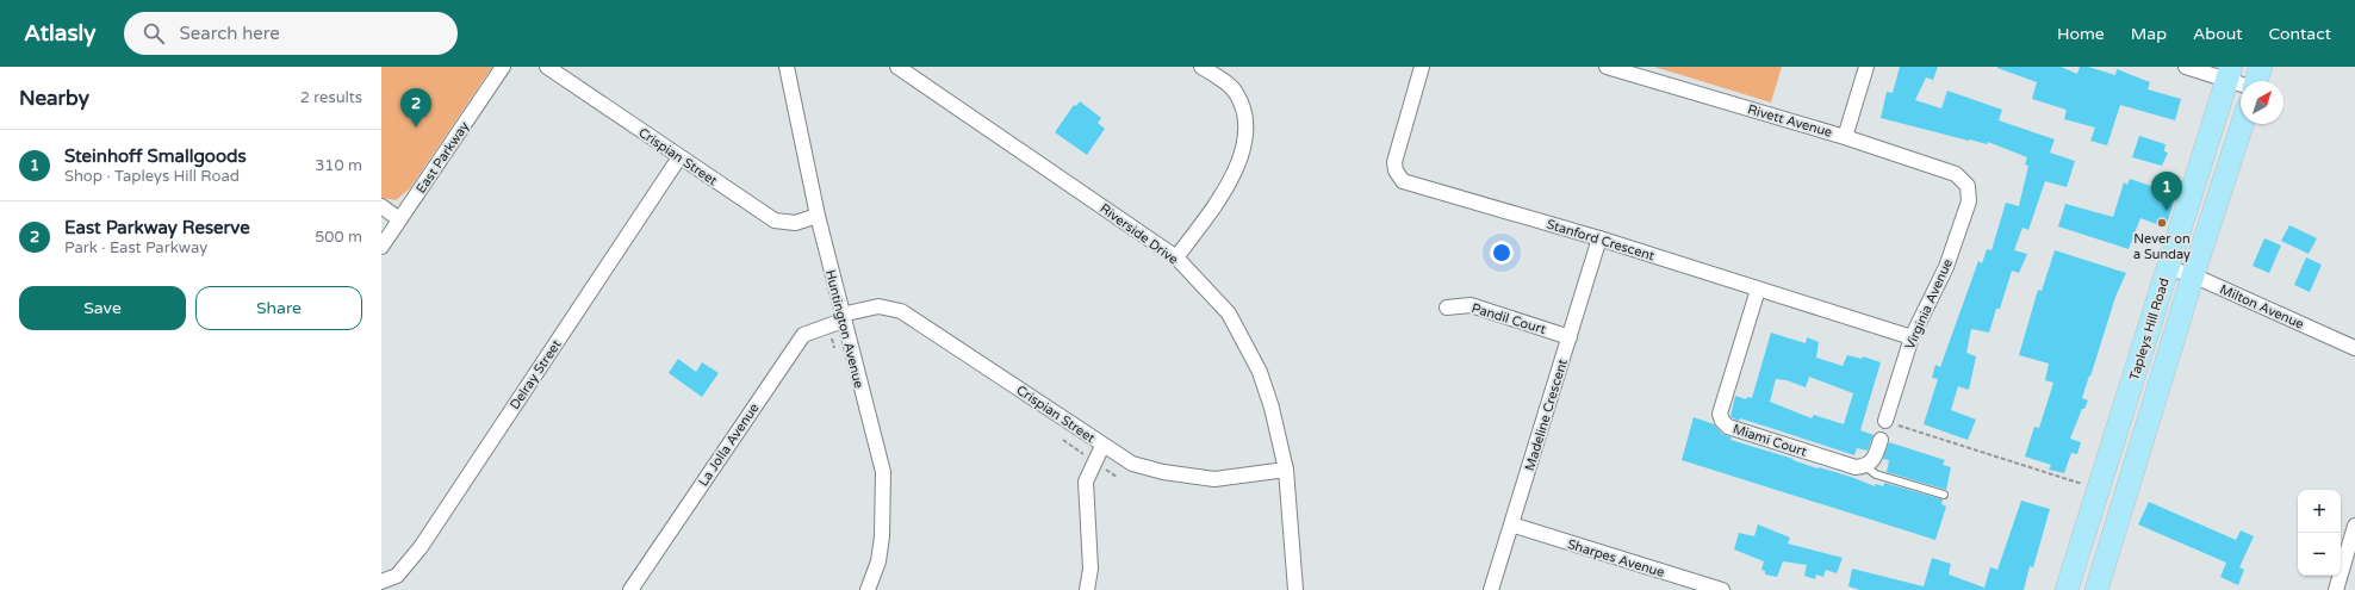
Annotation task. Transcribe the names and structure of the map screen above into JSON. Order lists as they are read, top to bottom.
{
  "streets": {
    "main road": ["Tapleys Hill Road"],
    "street": [
      "Rivett Avenue",
      "Crispian Street",
      "East Parkway",
      "Riverside Drive",
      "Stanford Crescent",
      "Virginia Avenue",
      "Milton Avenue",
      "Pandil Court",
      "Huntington Avenue",
      "Delray Street",
      "Madeline Crescent",
      "Miami Court",
      "La Jolla Avenue",
      "Sharpes Avenue"
    ]
  },
  "crossings": [
    ["Rivett Avenue", "Virginia Avenue"],
    ["Crispian Street", "Riverside Drive"],
    ["Crispian Street", "Huntington Avenue"],
    ["Crispian Street", "Delray Street"],
    ["Crispian Street", "La Jolla Avenue"],
    ["Stanford Crescent", "Virginia Avenue"],
    ["Stanford Crescent", "Madeline Crescent"],
    ["Stanford Crescent", "Miami Court"],
    ["Milton Avenue", "Tapleys Hill Road"],
    ["Pandil Court", "Madeline Crescent"],
    ["Huntington Avenue", "La Jolla Avenue"],
    ["Madeline Crescent", "Sharpes Avenue"]
  ],
  "places": ["Never on a Sunday"],
  "north": "top right",
  "page": {
    "header": "Atlasly",
    "search": "Search here",
    "nav": [
      "Home",
      "Map",
      "About",
      "Contact"
    ],
    "heading": ["Nearby", "2 results"],
    "pins": ["2", "1"],
    "list": [
      {
        "mark": "1",
        "name": "Steinhoff Smallgoods",
        "note": "Shop · Tapleys Hill Road",
        "value": "310 m"
      },
      {
        "mark": "2",
        "name": "East Parkway Reserve",
        "note": "Park · East Parkway",
        "value": "500 m"
      }
    ],
    "buttons": ["Save", "Share"],
    "map_buttons": ["+", "−"]
  }
}
